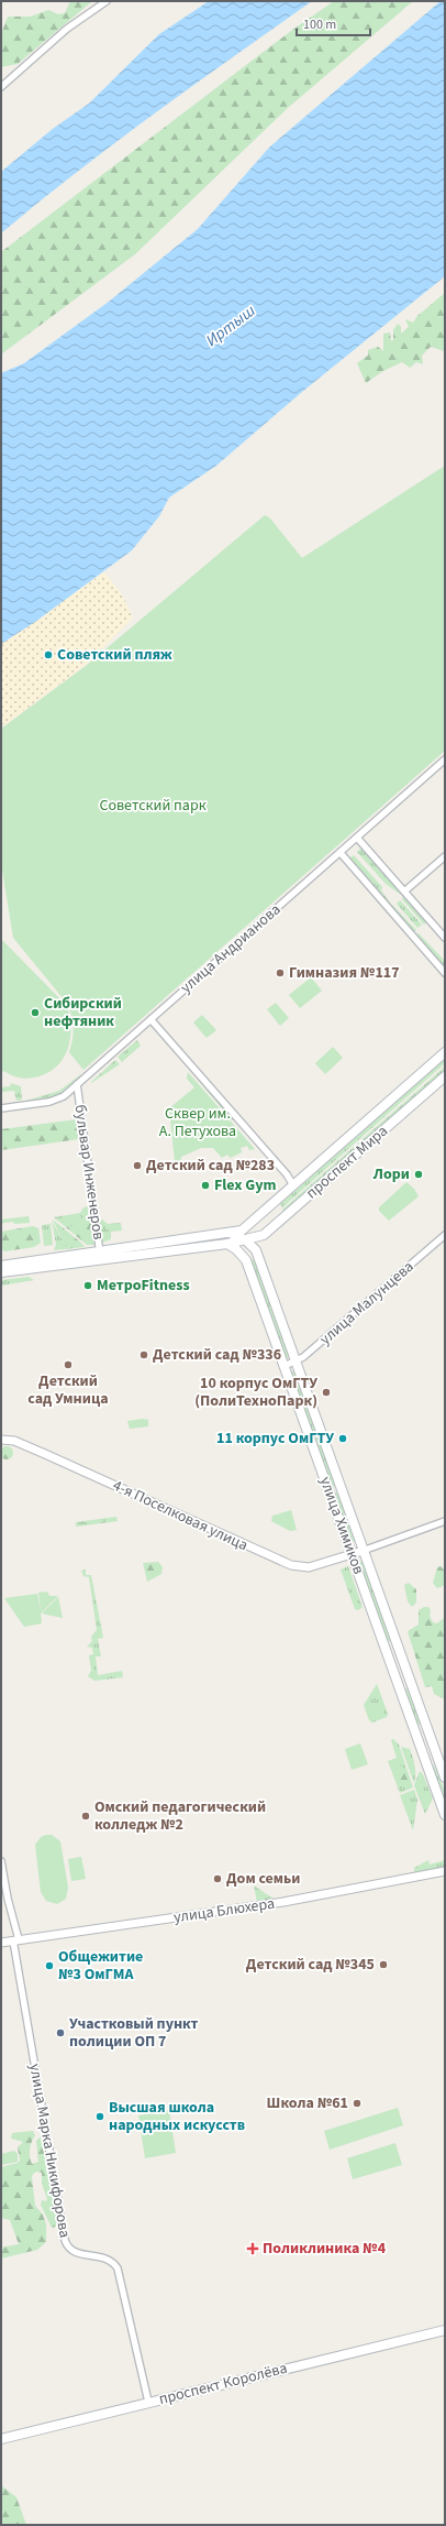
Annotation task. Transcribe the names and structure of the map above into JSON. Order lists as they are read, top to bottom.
{
  "streets": {
    "main road": ["проспект Мира", "улица Химиков", "проспект Королёва"],
    "street": [
      "улица Андрианова",
      "бульвар Инженеров",
      "улица Малунцева",
      "4-я Поселковая улица",
      "улица Блюхера",
      "улица Марка Никифорова"
    ]
  },
  "crossings": [
    ["улица Андрианова", "бульвар Инженеров"],
    ["проспект Мира", "бульвар Инженеров"],
    ["проспект Мира", "улица Химиков"],
    ["улица Малунцева", "улица Химиков"],
    ["4-я Поселковая улица", "улица Химиков"],
    ["улица Блюхера", "улица Марка Никифорова"],
    ["улица Марка Никифорова", "проспект Королёва"]
  ],
  "water": ["Иртыш"],
  "parks": ["Советский парк", "Сквер им. А. Петухова"],
  "places": {
    "other": [
      "Советский пляж",
      "Гимназия №117",
      "Сибирский нефтяник",
      "Детский сад №283",
      "Лори",
      "Flex Gym",
      "МетроFitness",
      "Детский сад №336",
      "Детский сад Умница",
      "10 корпус ОмГТУ (ПолиТехноПарк)",
      "11 корпус ОмГТУ",
      "Омский педагогический колледж №2",
      "Дом семьи",
      "Детский сад №345",
      "Общежитие №3 ОмГМА",
      "Участковый пункт полиции ОП 7",
      "Школа №61",
      "Высшая школа народных искусств"
    ],
    "health": ["Поликлиника №4"]
  },
  "scale_bar": "100 m"
}
